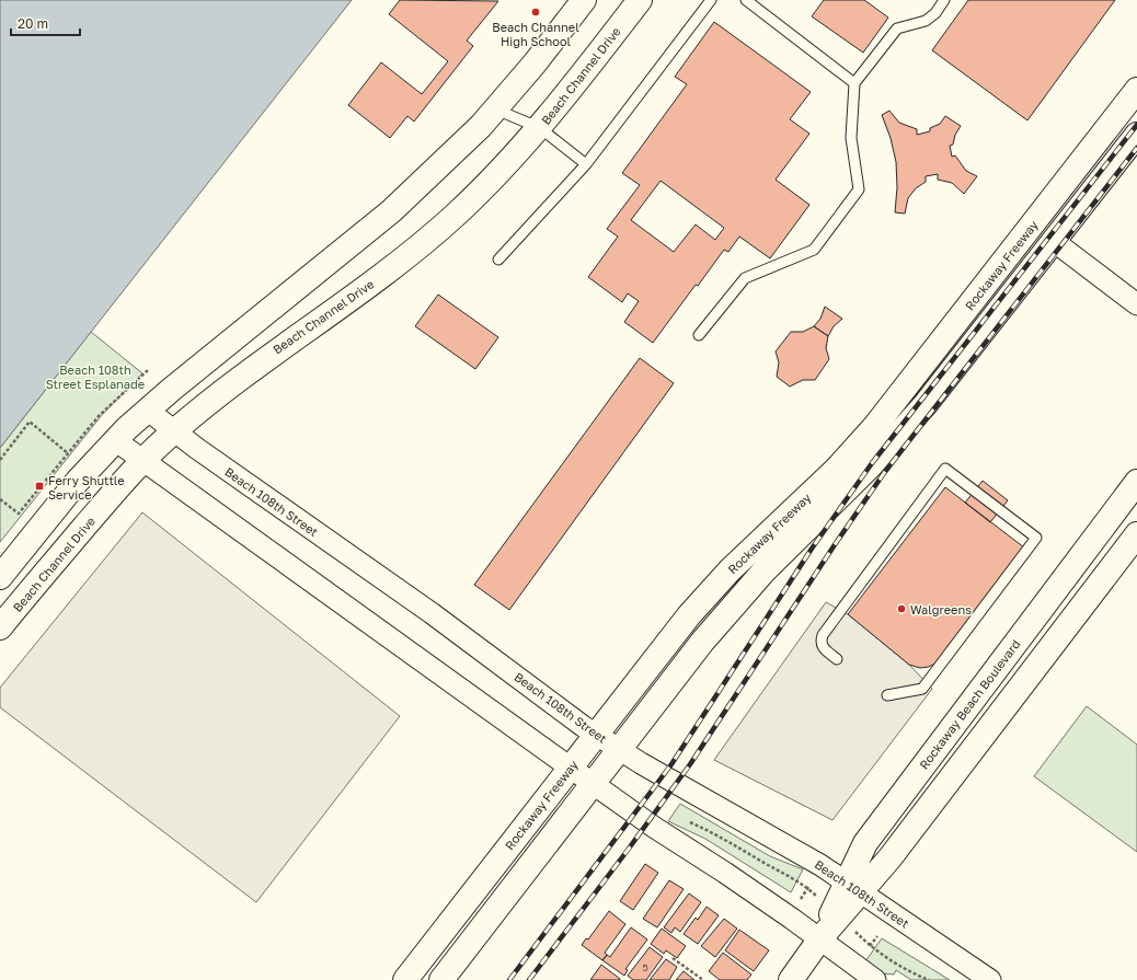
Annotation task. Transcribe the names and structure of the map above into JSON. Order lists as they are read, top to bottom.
{
  "streets": {
    "street": [
      "Beach Channel Drive",
      "Rockaway Freeway",
      "Beach 108th Street",
      "Rockaway Beach Boulevard"
    ]
  },
  "crossings": [
    ["Beach Channel Drive", "Beach 108th Street"],
    ["Rockaway Freeway", "Beach 108th Street"],
    ["Beach 108th Street", "Rockaway Beach Boulevard"]
  ],
  "parks": ["Beach 108th Street Esplanade"],
  "places": {
    "other": ["Beach Channel High School", "Walgreens"],
    "transit": ["Ferry Shuttle Service"]
  },
  "house_numbers": ["5"],
  "scale_bar": "20 m"
}
